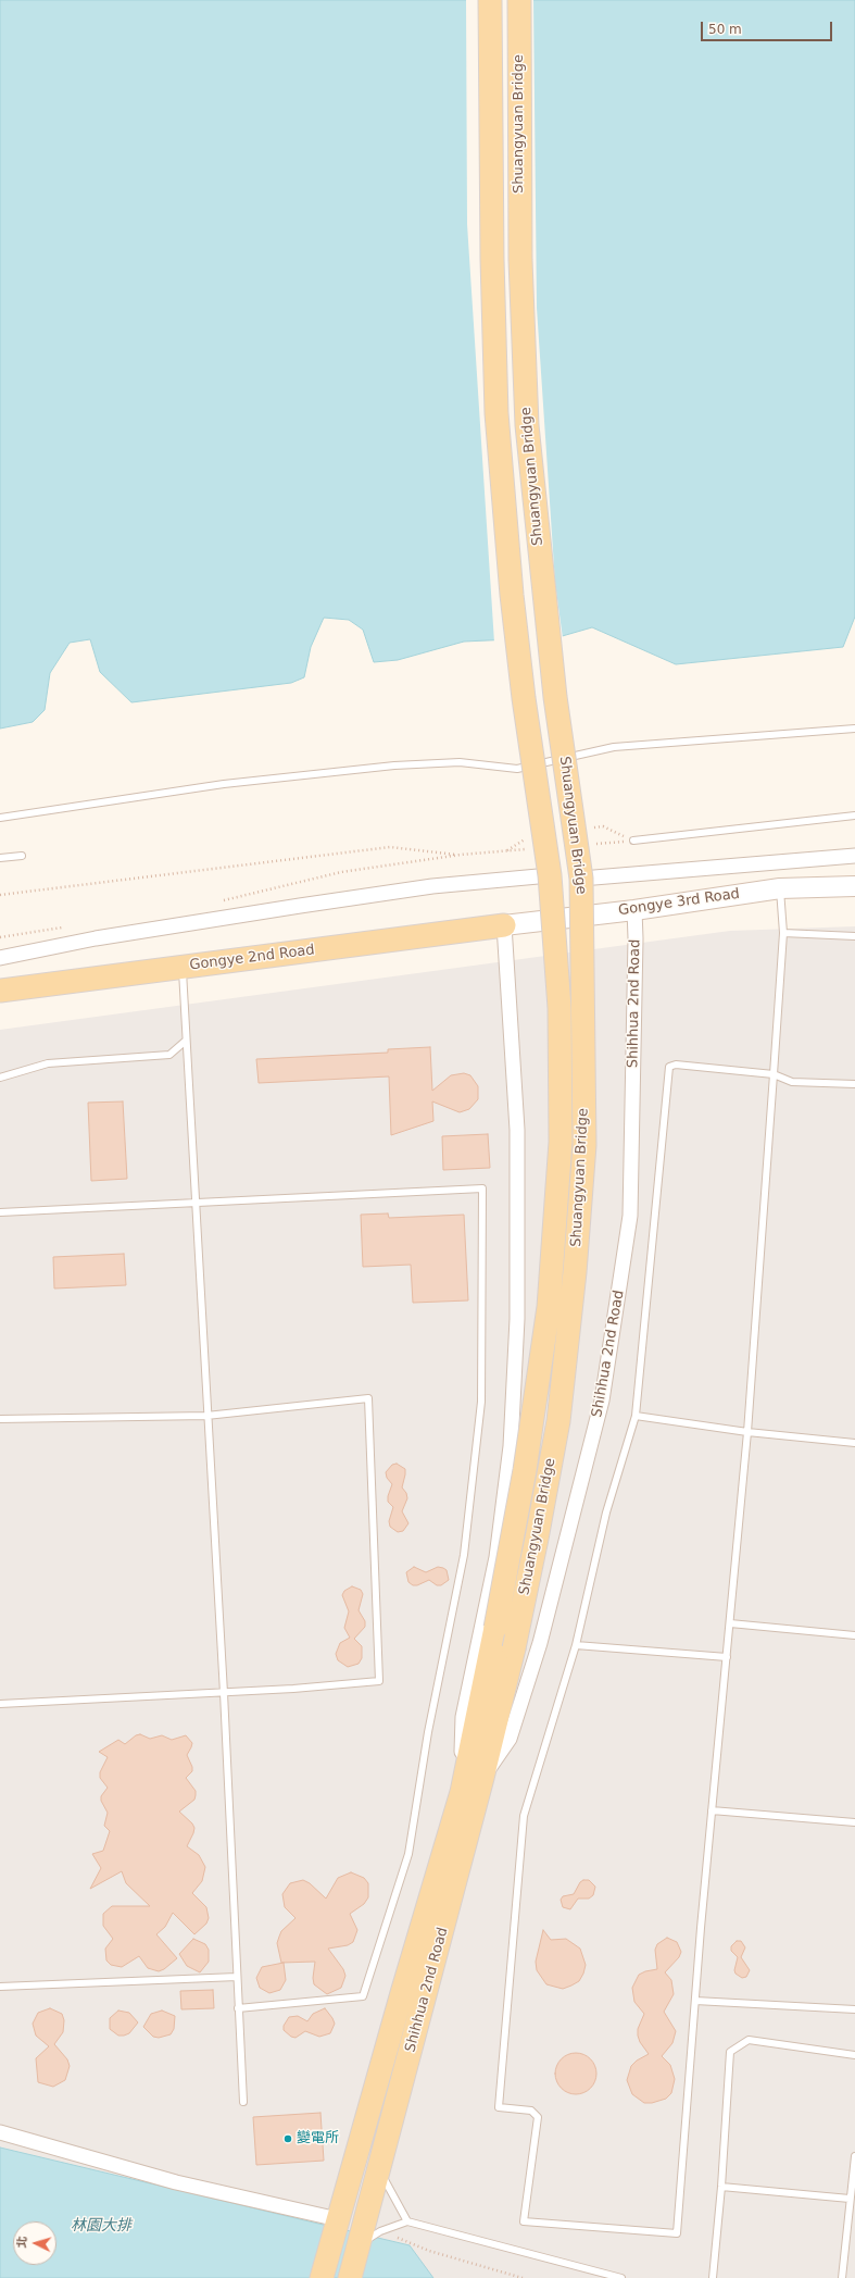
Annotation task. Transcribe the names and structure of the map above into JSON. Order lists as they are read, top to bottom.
{
  "streets": {
    "main road": ["Shuangyuan Bridge", "Gongye 2nd Road", "Shihhua 2nd Road"],
    "street": ["Gongye 3rd Road"]
  },
  "crossings": [
    ["Shuangyuan Bridge", "Shihhua 2nd Road"],
    ["Gongye 3rd Road", "Gongye 2nd Road"],
    ["Gongye 3rd Road", "Shihhua 2nd Road"],
    ["Gongye 2nd Road", "Shihhua 2nd Road"]
  ],
  "water": ["林園大排"],
  "places": ["變電所"],
  "scale_bar": "50 m",
  "north": "left"
}
